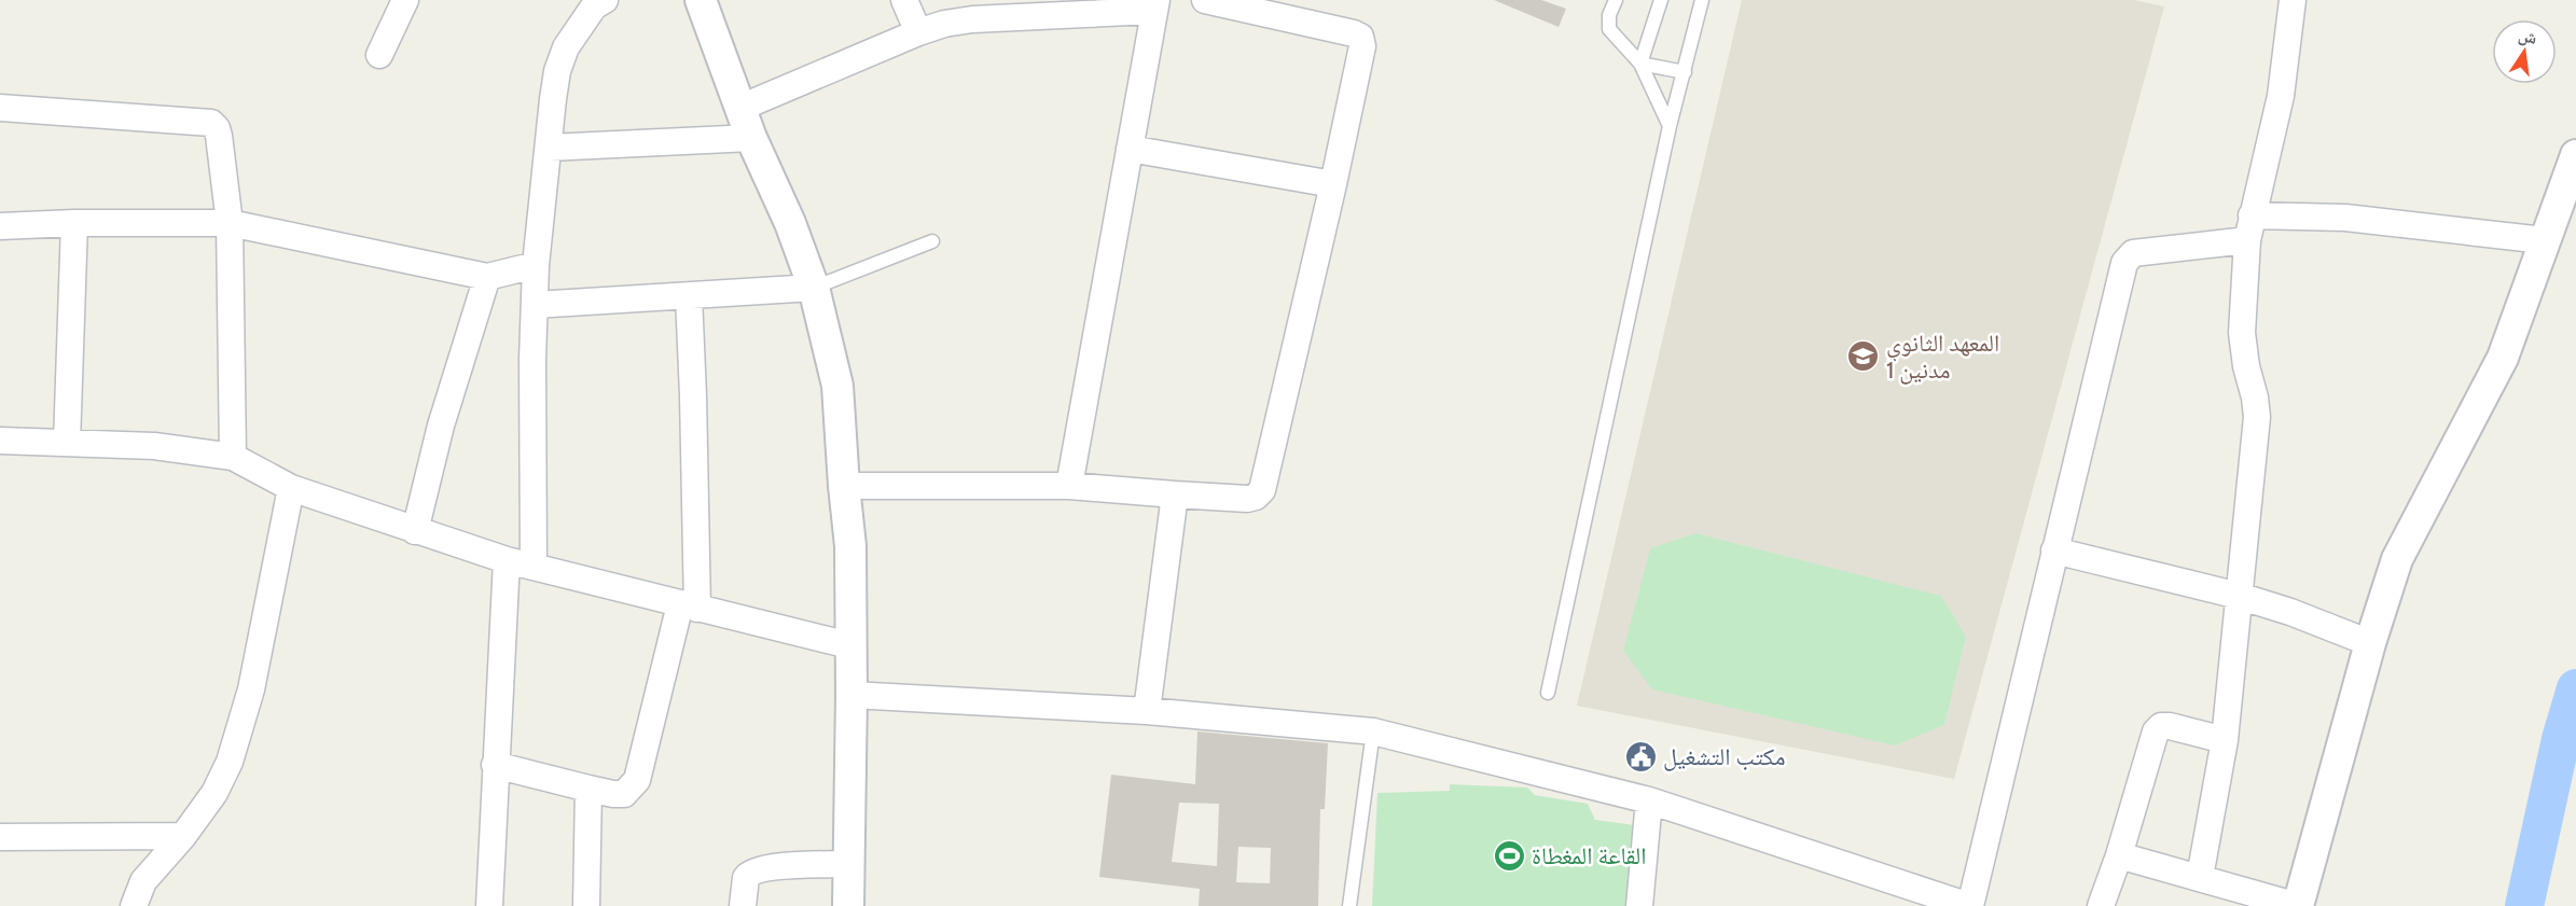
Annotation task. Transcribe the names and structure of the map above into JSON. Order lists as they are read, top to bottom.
{
  "places": {
    "school or university": ["المعهد الثانوي مدنين 1"],
    "public building": ["مكتب التشغيل"],
    "sports": ["القاعة المغطاة"]
  },
  "north": "top"
}
